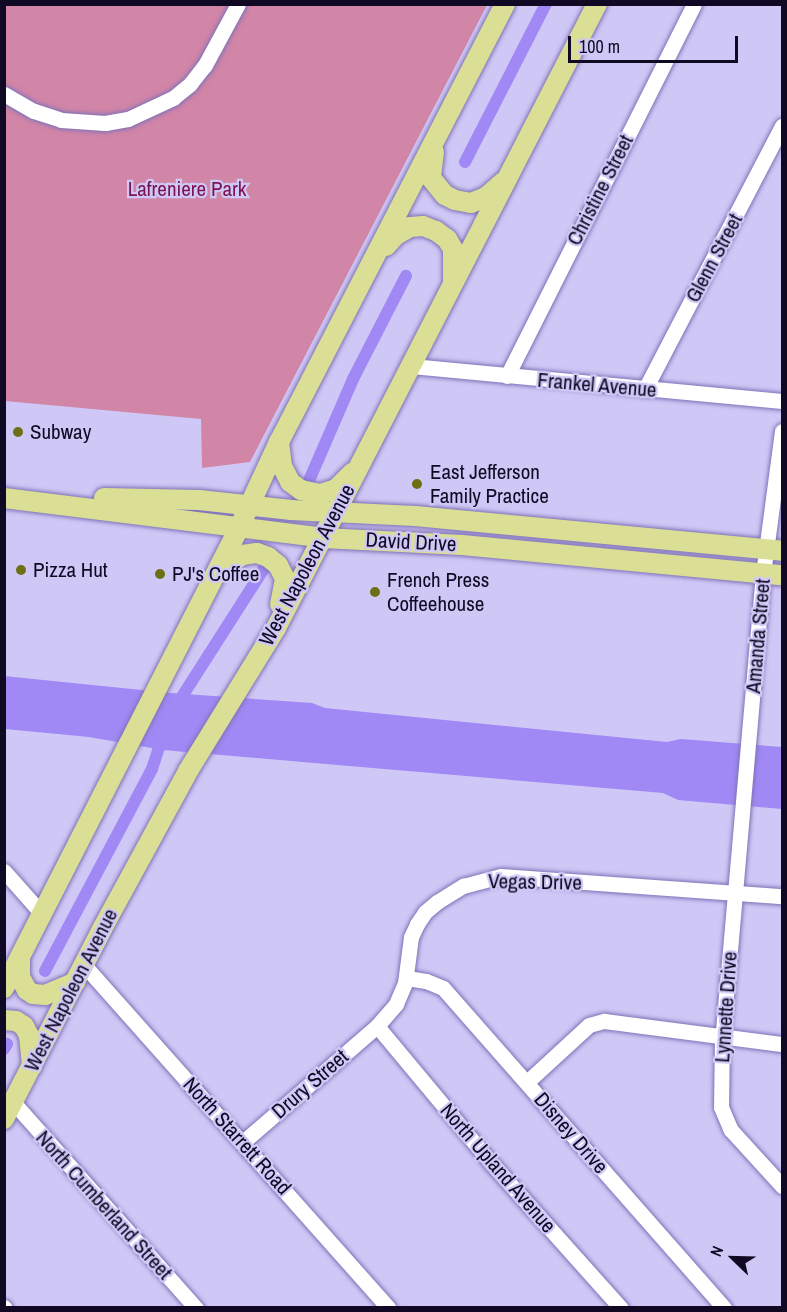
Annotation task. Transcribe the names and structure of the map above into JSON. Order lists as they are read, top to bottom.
{
  "streets": {
    "main road": ["David Drive", "West Napoleon Avenue"],
    "street": [
      "Christine Street",
      "Glenn Street",
      "Frankel Avenue",
      "Amanda Street",
      "Vegas Drive",
      "Lynnette Drive",
      "Drury Street",
      "Disney Drive",
      "North Starrett Road",
      "North Upland Avenue",
      "North Cumberland Street"
    ]
  },
  "crossings": [
    ["Christine Street", "Frankel Avenue"],
    ["Glenn Street", "Frankel Avenue"],
    ["Frankel Avenue", "West Napoleon Avenue"],
    ["David Drive", "West Napoleon Avenue"],
    ["David Drive", "Amanda Street"],
    ["West Napoleon Avenue", "North Starrett Road"],
    ["West Napoleon Avenue", "North Cumberland Street"],
    ["Amanda Street", "Lynnette Drive"],
    ["Vegas Drive", "Lynnette Drive"],
    ["Vegas Drive", "Drury Street"],
    ["Vegas Drive", "Disney Drive"],
    ["Vegas Drive", "North Upland Avenue"],
    ["Drury Street", "North Starrett Road"],
    ["Drury Street", "North Upland Avenue"]
  ],
  "parks": ["Lafreniere Park"],
  "places": [
    "Subway",
    "East Jefferson Family Practice",
    "Pizza Hut",
    "PJ's Coffee",
    "French Press Coffeehouse"
  ],
  "scale_bar": "100 m",
  "north": "top left"
}
